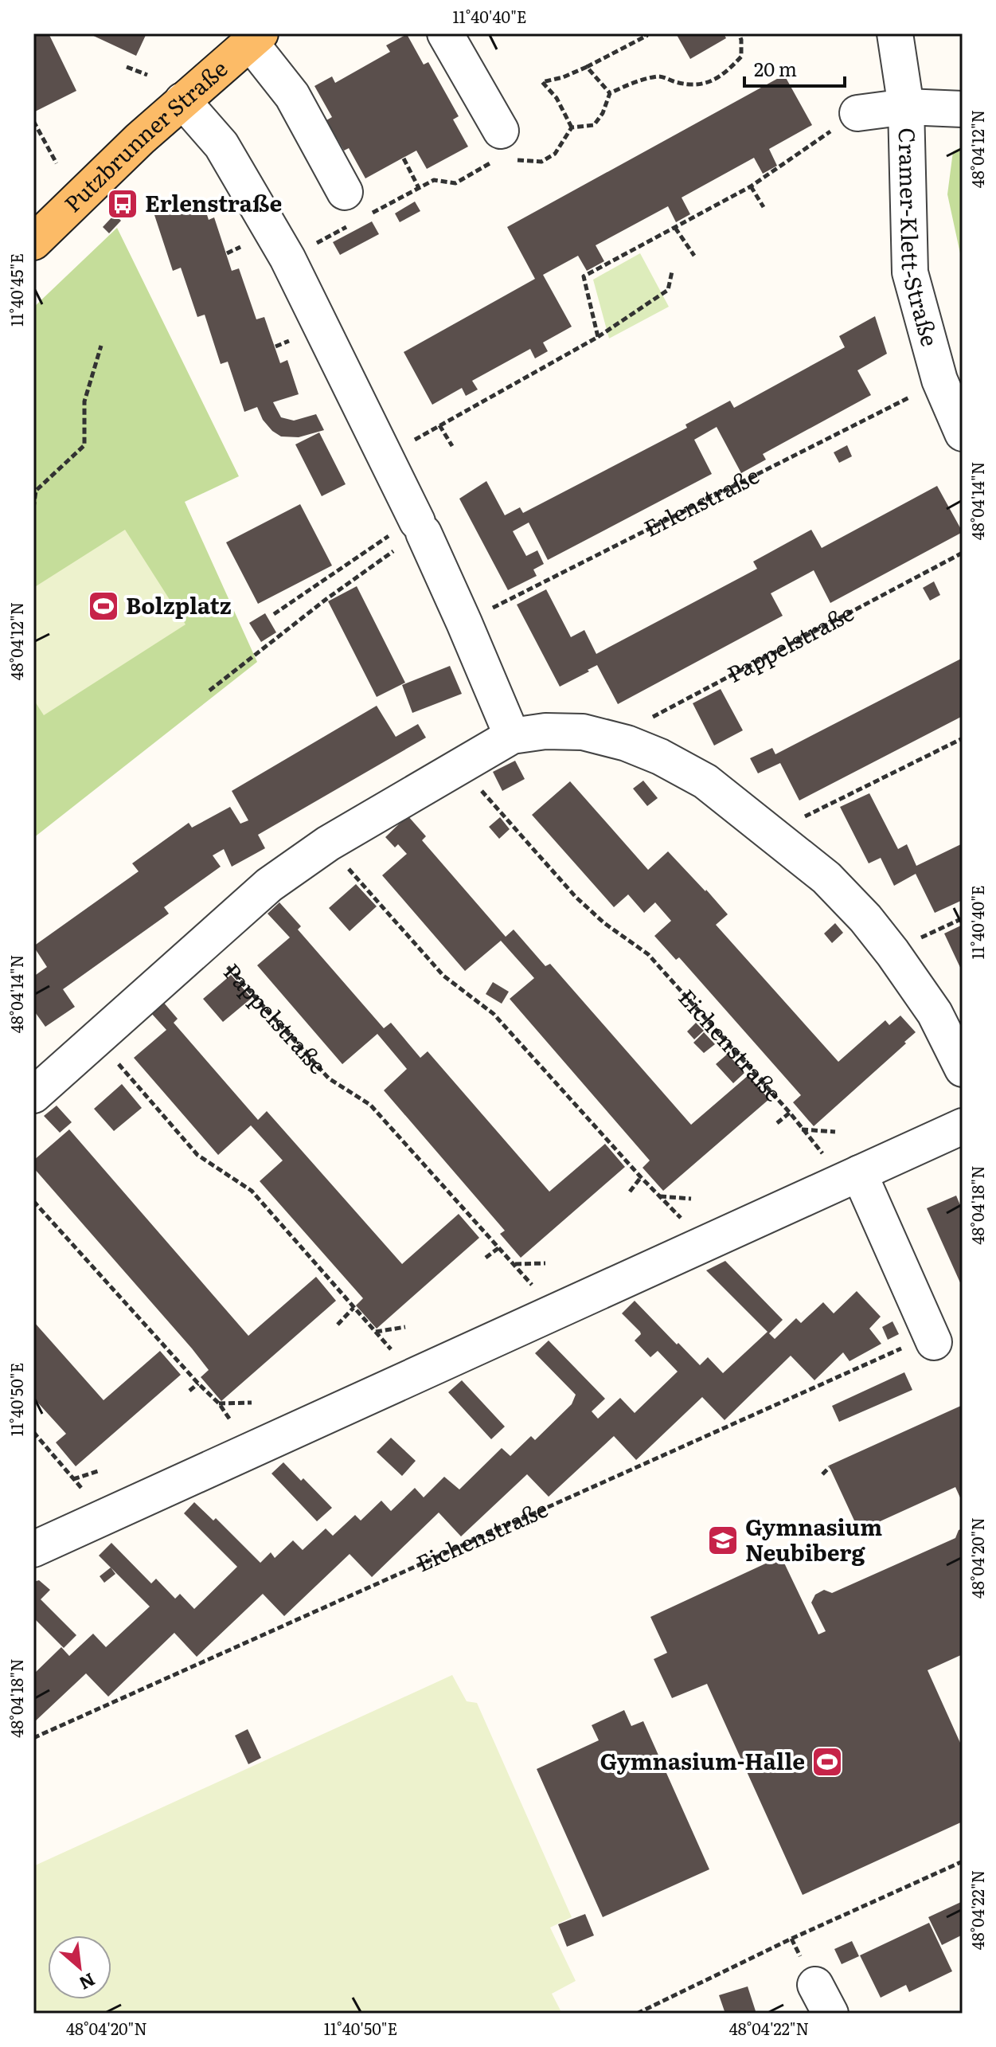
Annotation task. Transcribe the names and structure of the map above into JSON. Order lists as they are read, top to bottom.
{
  "streets": {
    "main road": ["Putzbrunner Straße"],
    "street": ["Cramer-Klett-Straße"],
    "path": ["Erlenstraße", "Pappelstraße", "Eichenstraße"]
  },
  "crossings": [
    ["Cramer-Klett-Straße", "Erlenstraße"]
  ],
  "places": {
    "bus stop": ["Erlenstraße"],
    "sports": ["Bolzplatz", "Gymnasium-Halle"],
    "school or university": ["Gymnasium Neubiberg"]
  },
  "scale_bar": "20 m",
  "north": "bottom right",
  "coordinates": [
    "11°40'40\"E",
    "48°04'12\"N",
    "11°40'45\"E",
    "48°04'14\"N",
    "48°04'18\"N",
    "11°40'50\"E",
    "48°04'20\"N",
    "48°04'22\"N"
  ]
}
